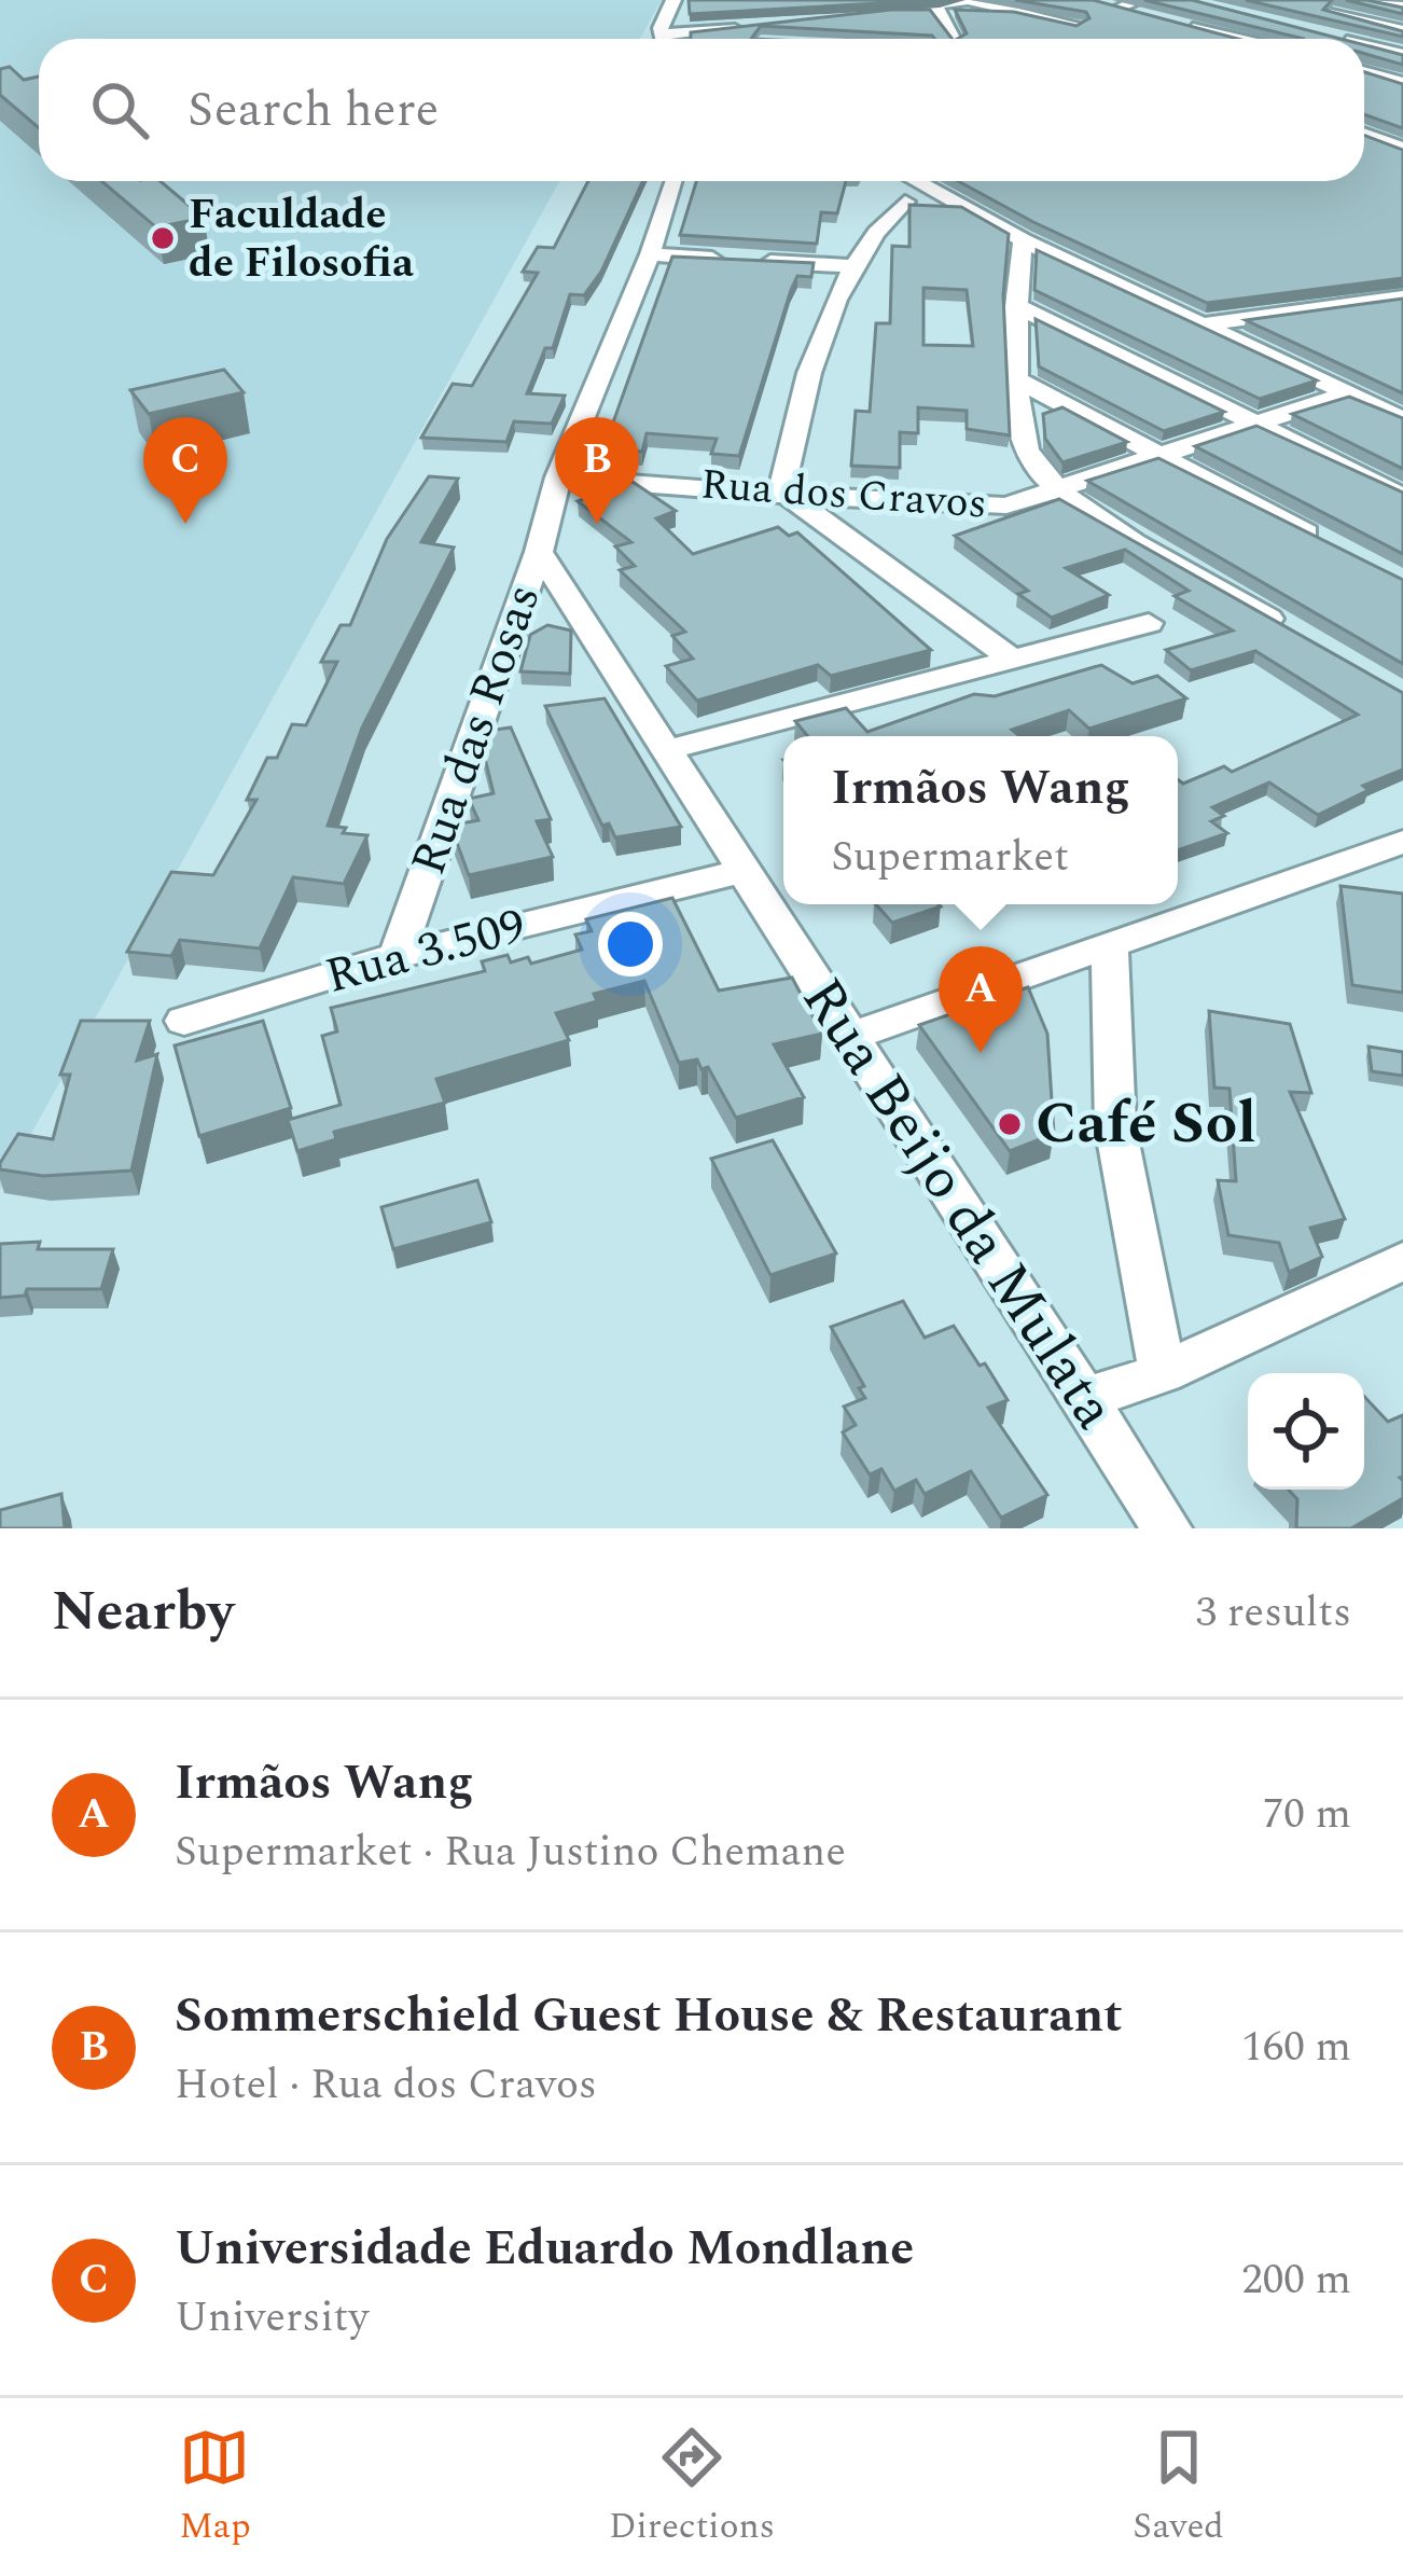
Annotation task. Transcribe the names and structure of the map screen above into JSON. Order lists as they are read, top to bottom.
{
  "streets": {
    "street": [
      "Rua dos Cravos",
      "Rua das Rosas",
      "Rua 3.509",
      "Rua Beijo da Mulata"
    ]
  },
  "crossings": [
    ["Rua dos Cravos", "Rua das Rosas"],
    ["Rua das Rosas", "Rua 3.509"],
    ["Rua das Rosas", "Rua Beijo da Mulata"],
    ["Rua 3.509", "Rua Beijo da Mulata"]
  ],
  "places": ["Faculdade de Filosofia", "Café Sol"],
  "page": {
    "search": "Search here",
    "pins": ["B", "C", "A"],
    "popup": ["Irmãos Wang", "Supermarket"],
    "heading": ["Nearby", "3 results"],
    "list": [
      {
        "mark": "A",
        "name": "Irmãos Wang",
        "note": "Supermarket · Rua Justino Chemane",
        "value": "70 m"
      },
      {
        "mark": "B",
        "name": "Sommerschield Guest House & Restaurant",
        "note": "Hotel · Rua dos Cravos",
        "value": "160 m"
      },
      {
        "mark": "C",
        "name": "Universidade Eduardo Mondlane",
        "note": "University",
        "value": "200 m"
      }
    ],
    "nav": ["Map", "Directions", "Saved"]
  }
}
